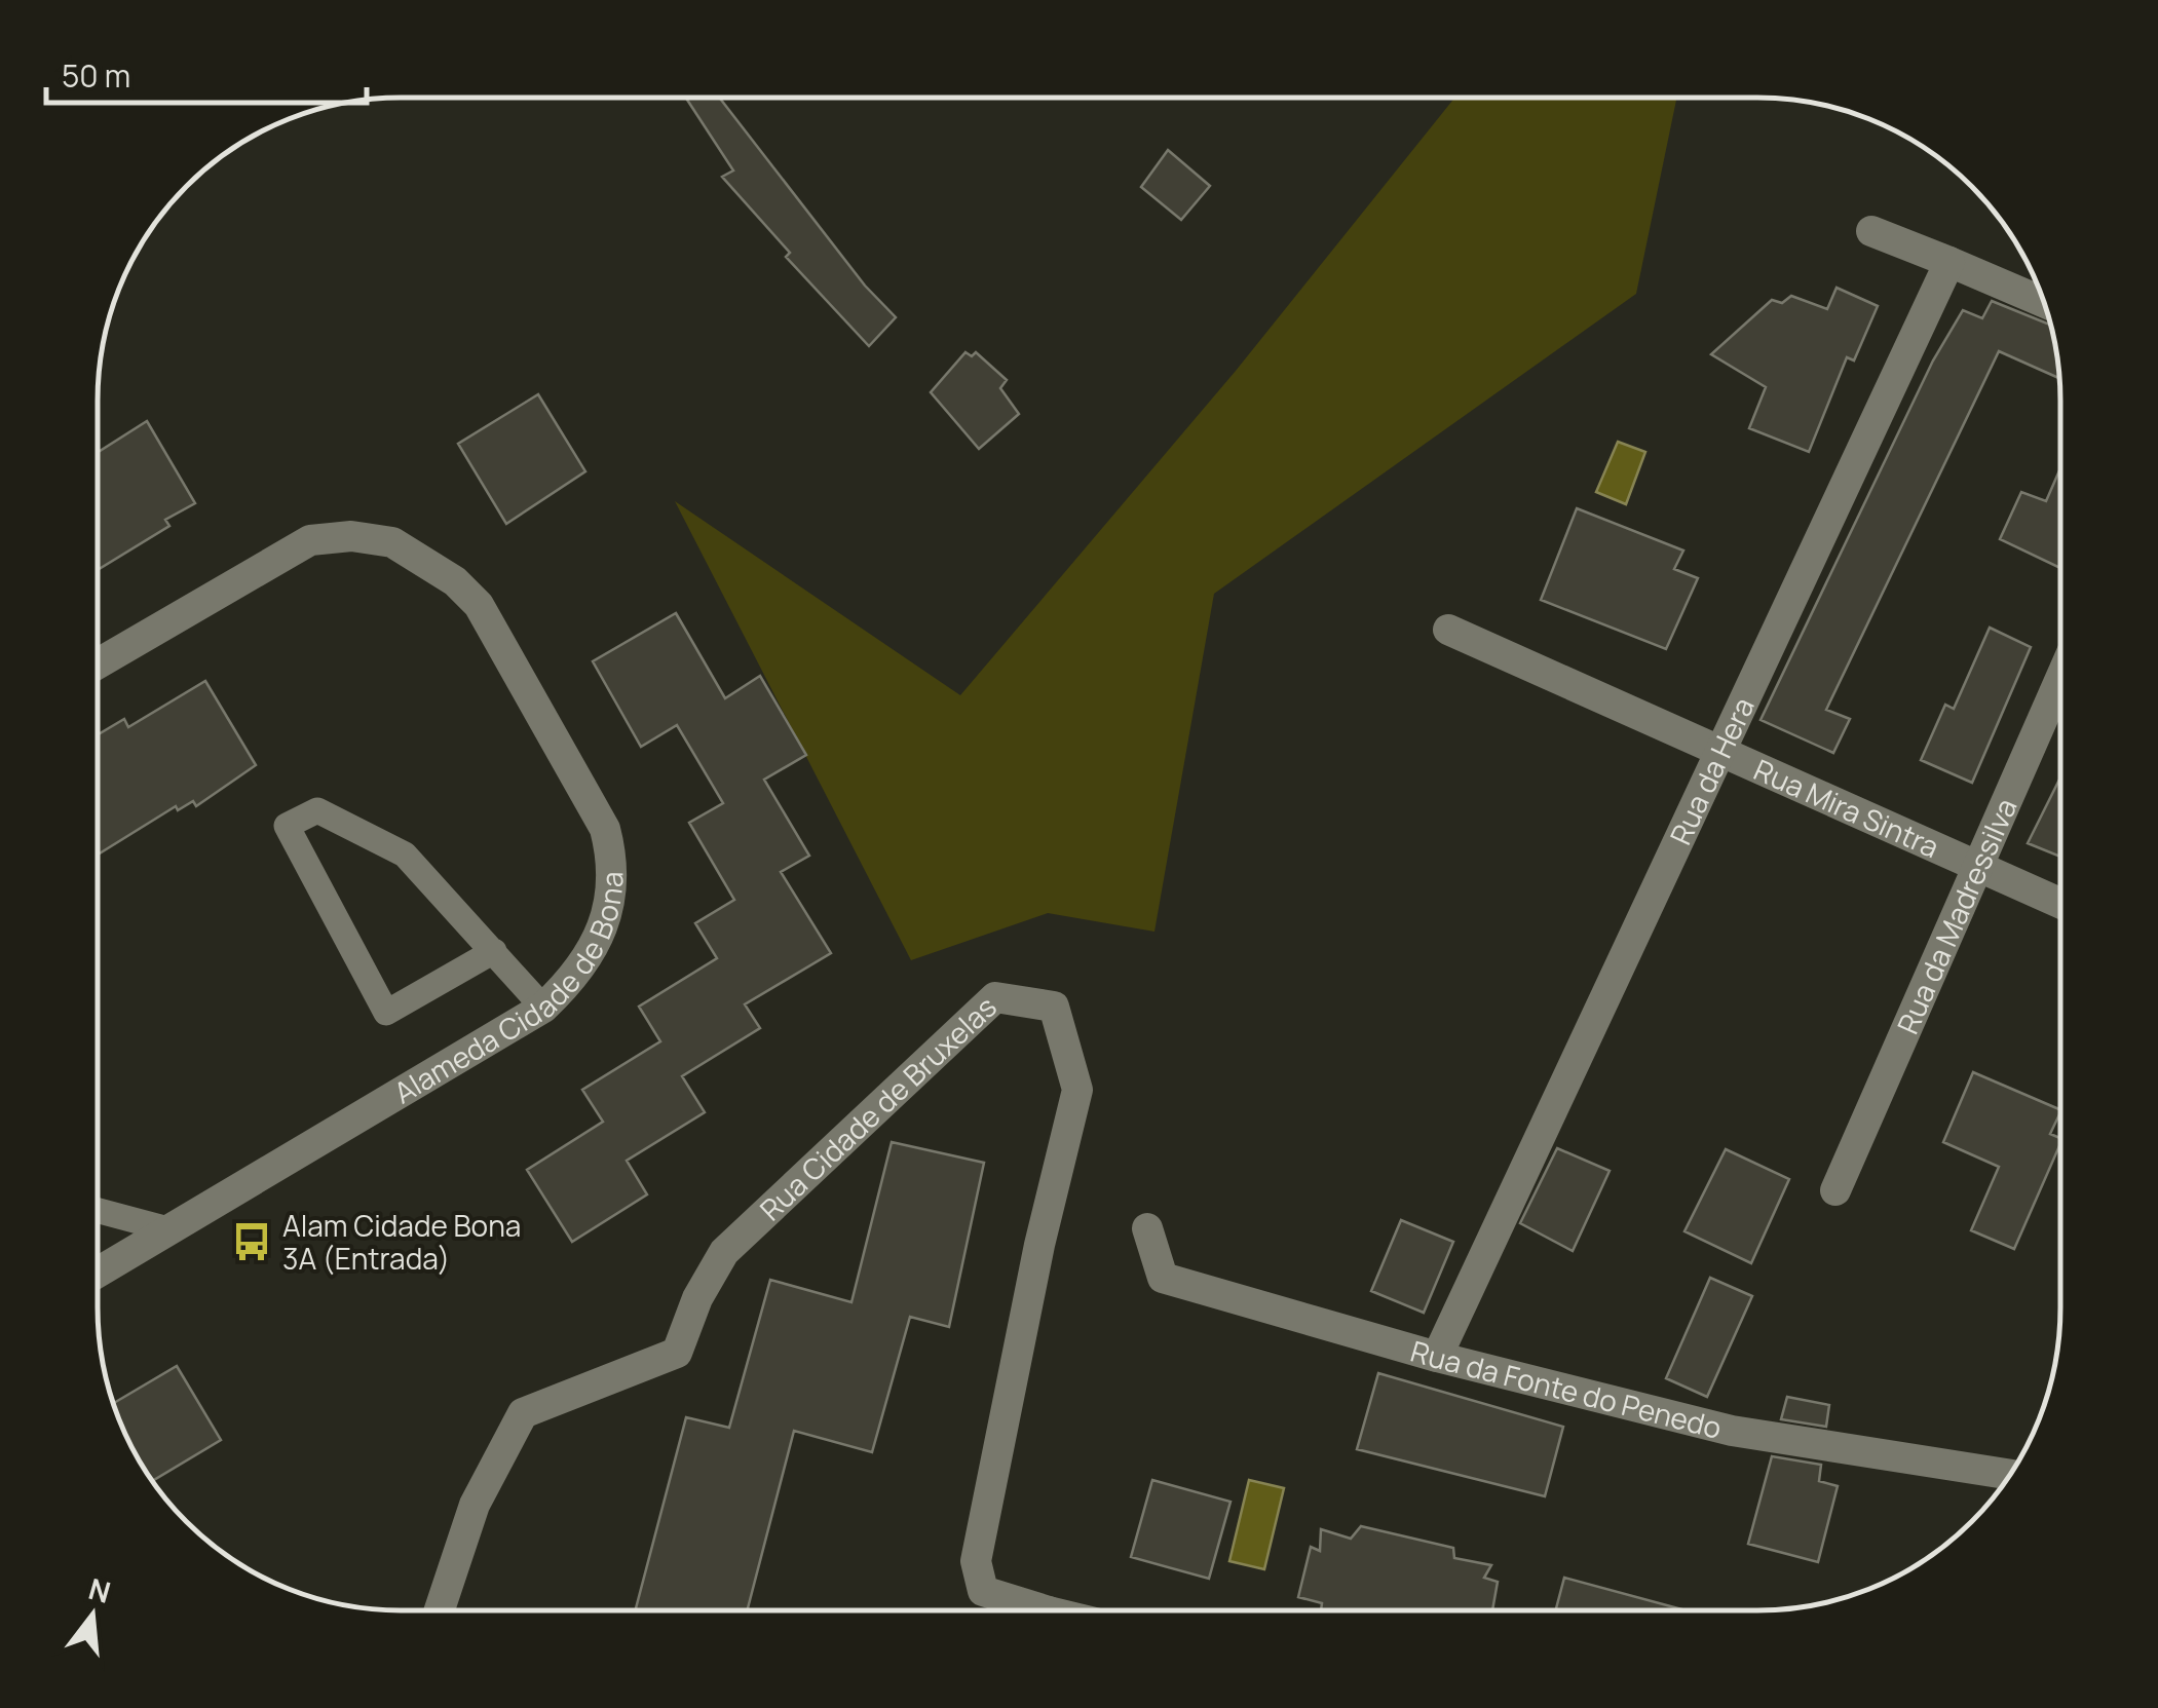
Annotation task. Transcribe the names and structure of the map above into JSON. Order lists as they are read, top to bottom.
{
  "streets": {
    "street": [
      "Rua da Hera",
      "Rua Mira Sintra",
      "Rua da Madressilva",
      "Alameda Cidade de Bona",
      "Rua Cidade de Bruxelas",
      "Rua da Fonte do Penedo"
    ]
  },
  "crossings": [
    ["Rua da Hera", "Rua Mira Sintra"],
    ["Rua da Hera", "Rua da Fonte do Penedo"],
    ["Rua Mira Sintra", "Rua da Madressilva"]
  ],
  "places": {
    "bus stop": ["Alam Cidade Bona 3A (Entrada)"]
  },
  "scale_bar": "50 m",
  "north": "top"
}
